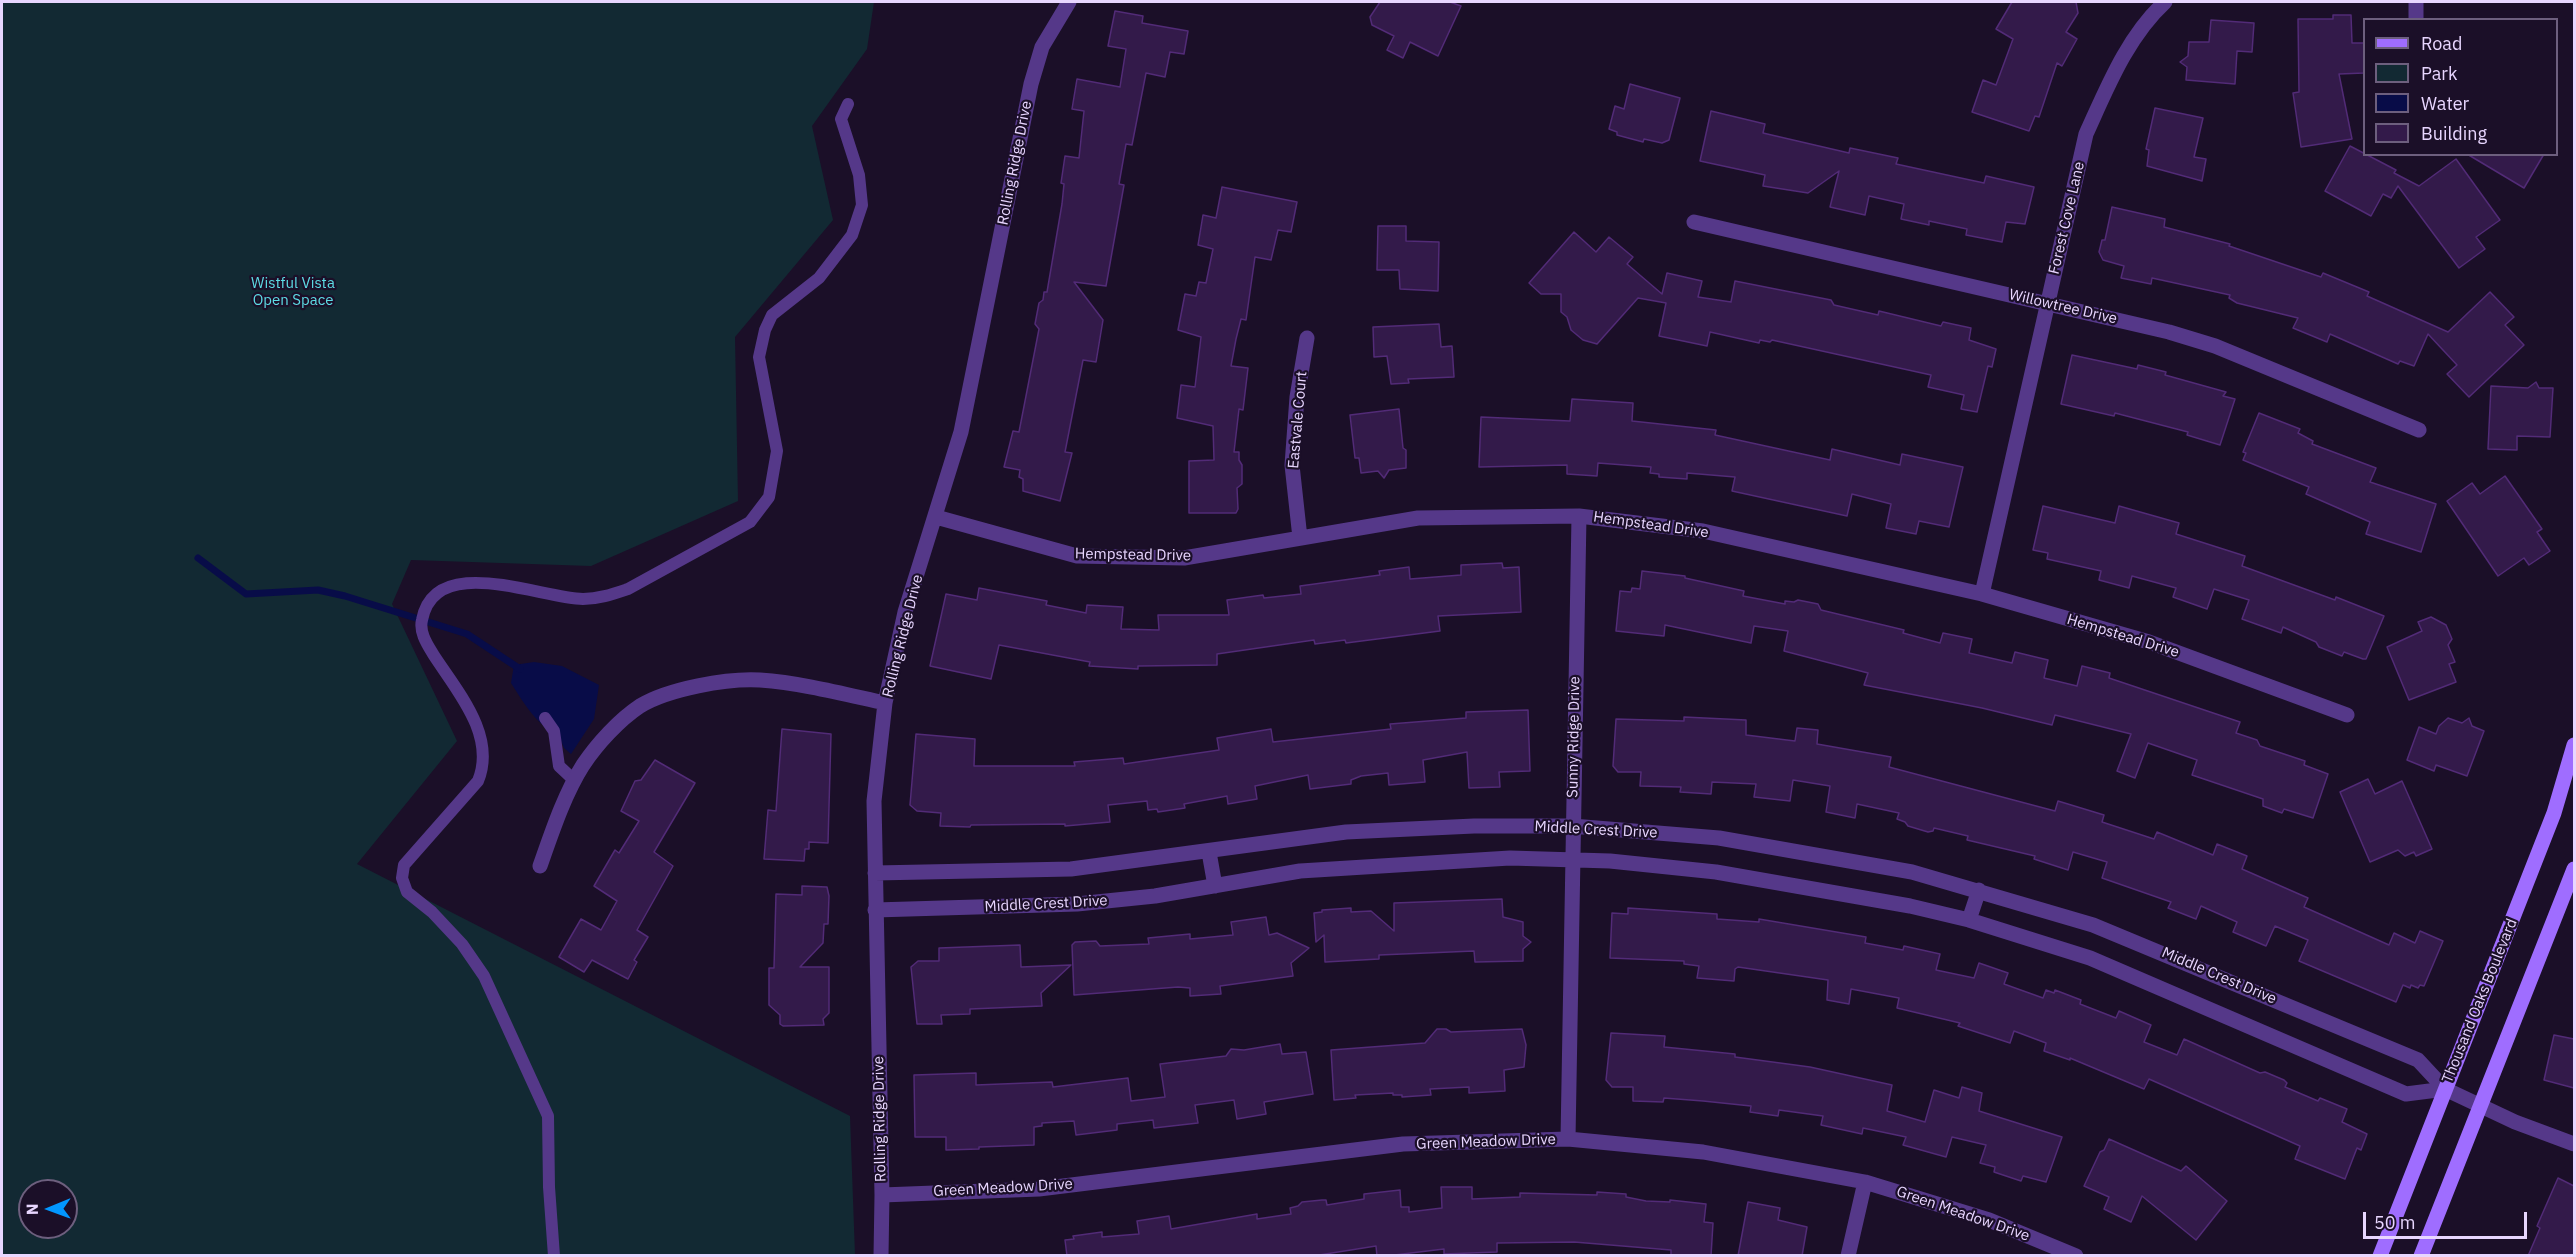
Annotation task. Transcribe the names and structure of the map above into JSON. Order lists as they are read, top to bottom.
{
  "streets": {
    "main road": ["Thousand Oaks Boulevard"],
    "street": [
      "Rolling Ridge Drive",
      "Forest Cove Lane",
      "Willowtree Drive",
      "Eastvale Court",
      "Hempstead Drive",
      "Sunny Ridge Drive",
      "Middle Crest Drive",
      "Green Meadow Drive"
    ]
  },
  "crossings": [
    ["Rolling Ridge Drive", "Hempstead Drive"],
    ["Rolling Ridge Drive", "Middle Crest Drive"],
    ["Rolling Ridge Drive", "Green Meadow Drive"],
    ["Forest Cove Lane", "Willowtree Drive"],
    ["Forest Cove Lane", "Hempstead Drive"],
    ["Eastvale Court", "Hempstead Drive"],
    ["Hempstead Drive", "Sunny Ridge Drive"],
    ["Sunny Ridge Drive", "Middle Crest Drive"],
    ["Sunny Ridge Drive", "Green Meadow Drive"],
    ["Middle Crest Drive", "Thousand Oaks Boulevard"]
  ],
  "parks": ["Wistful Vista Open Space"],
  "legend": [
    "Road",
    "Park",
    "Water",
    "Building"
  ],
  "scale_bar": "50 m",
  "north": "left"
}
